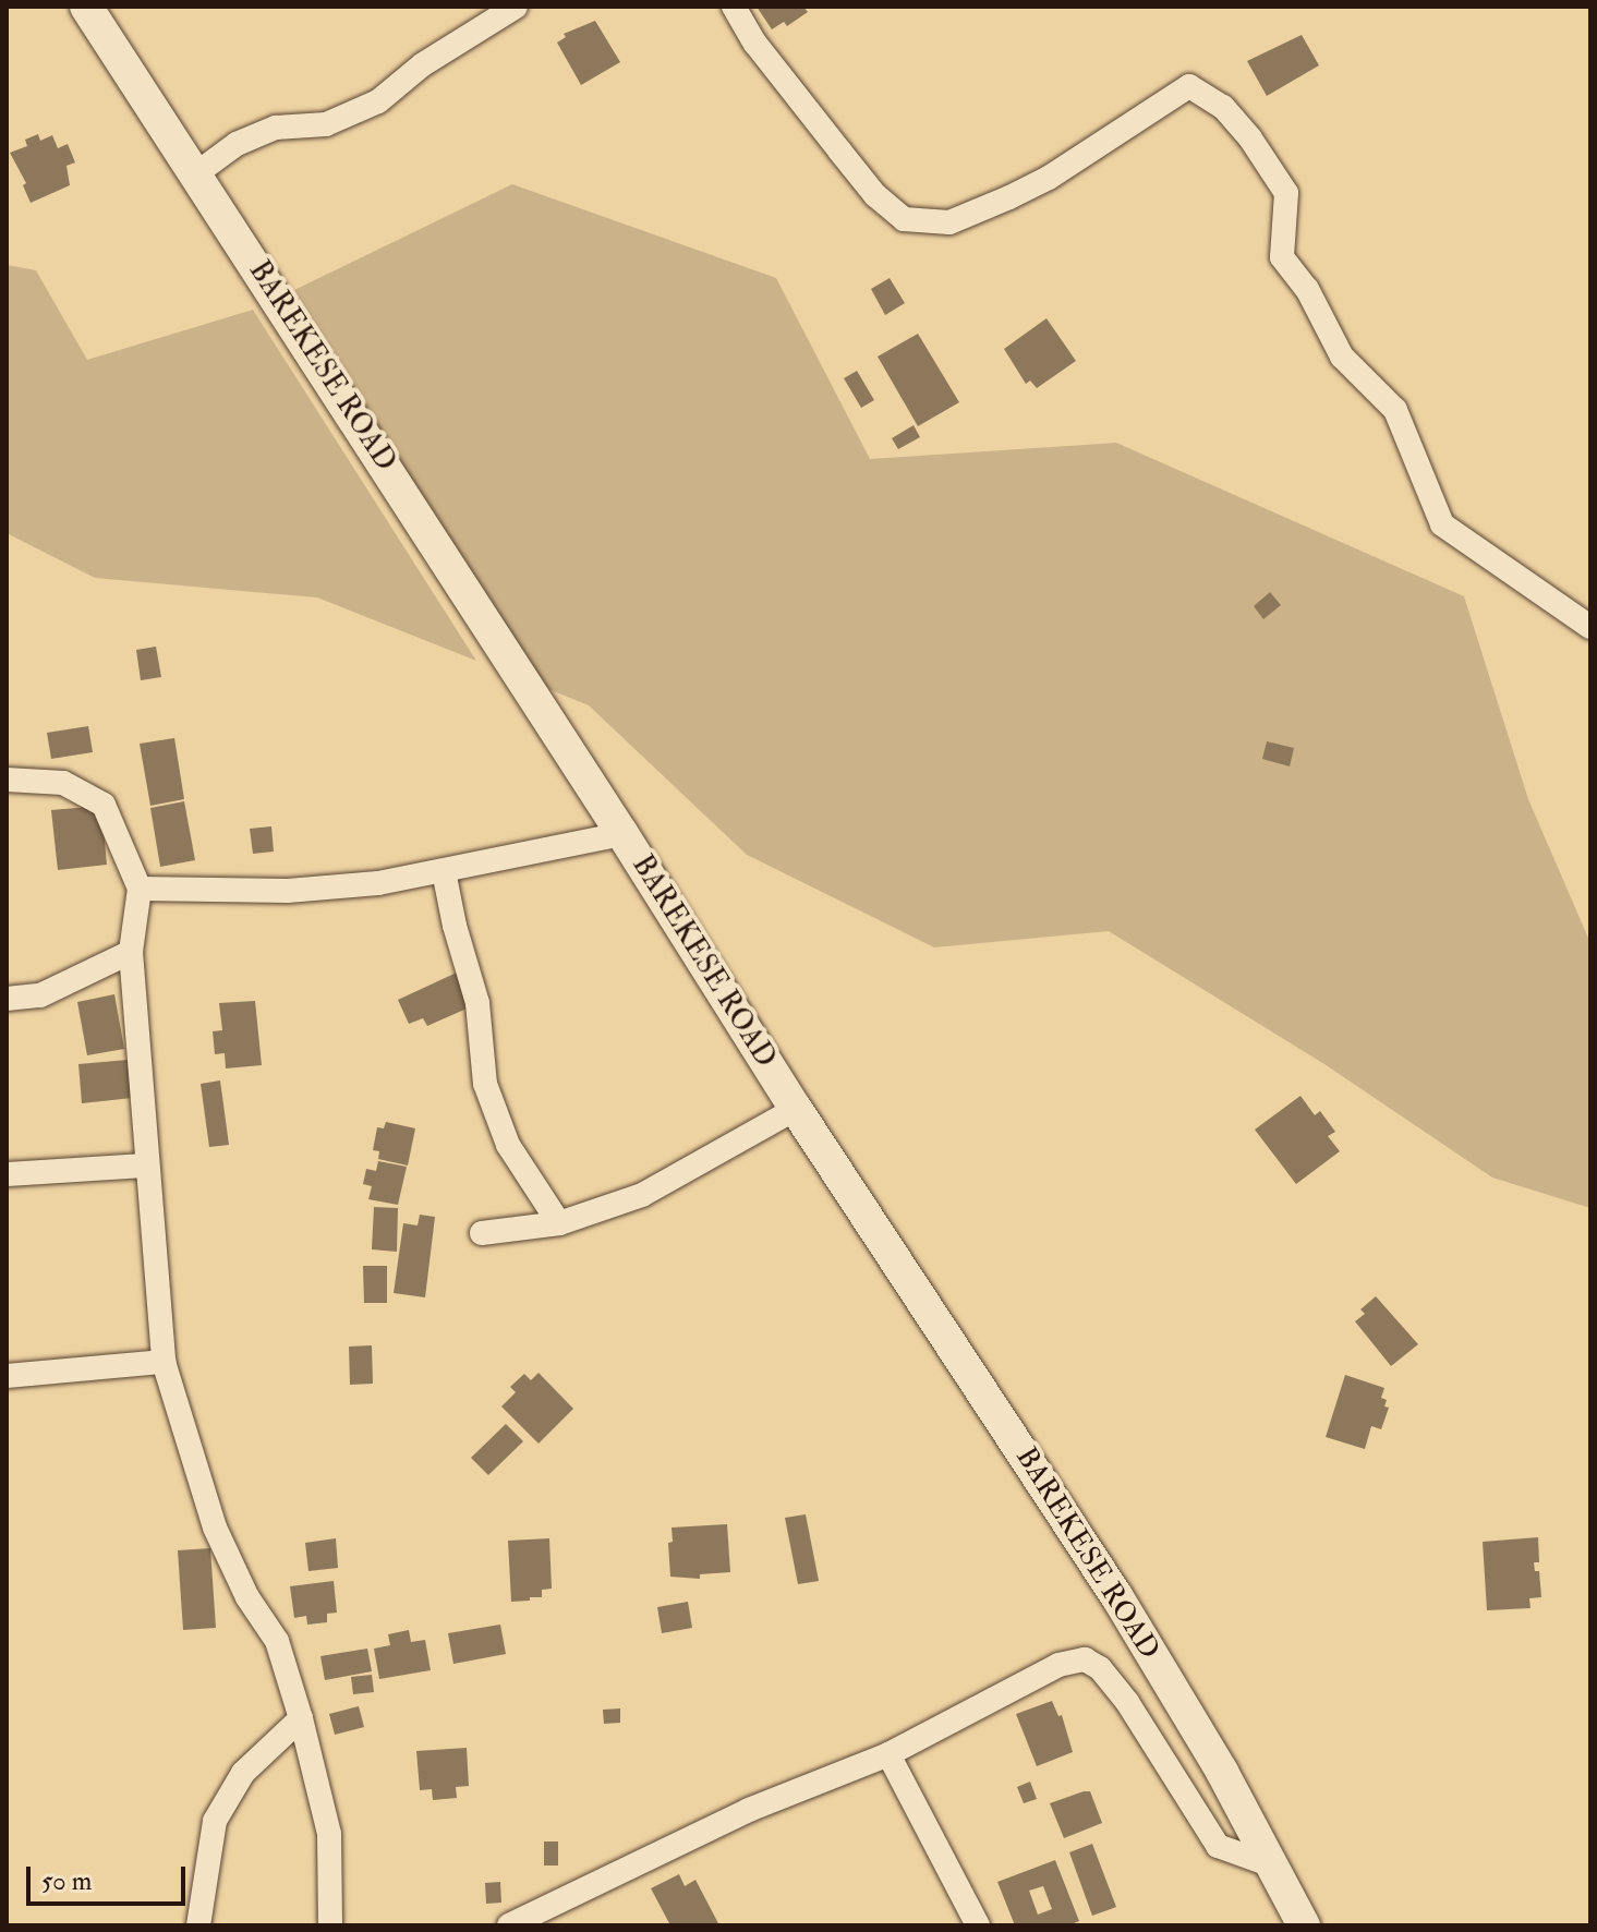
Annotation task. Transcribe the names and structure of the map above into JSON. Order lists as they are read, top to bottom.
{
  "streets": {
    "main road": ["BAREKESE ROAD"]
  },
  "scale_bar": "50 m"
}
